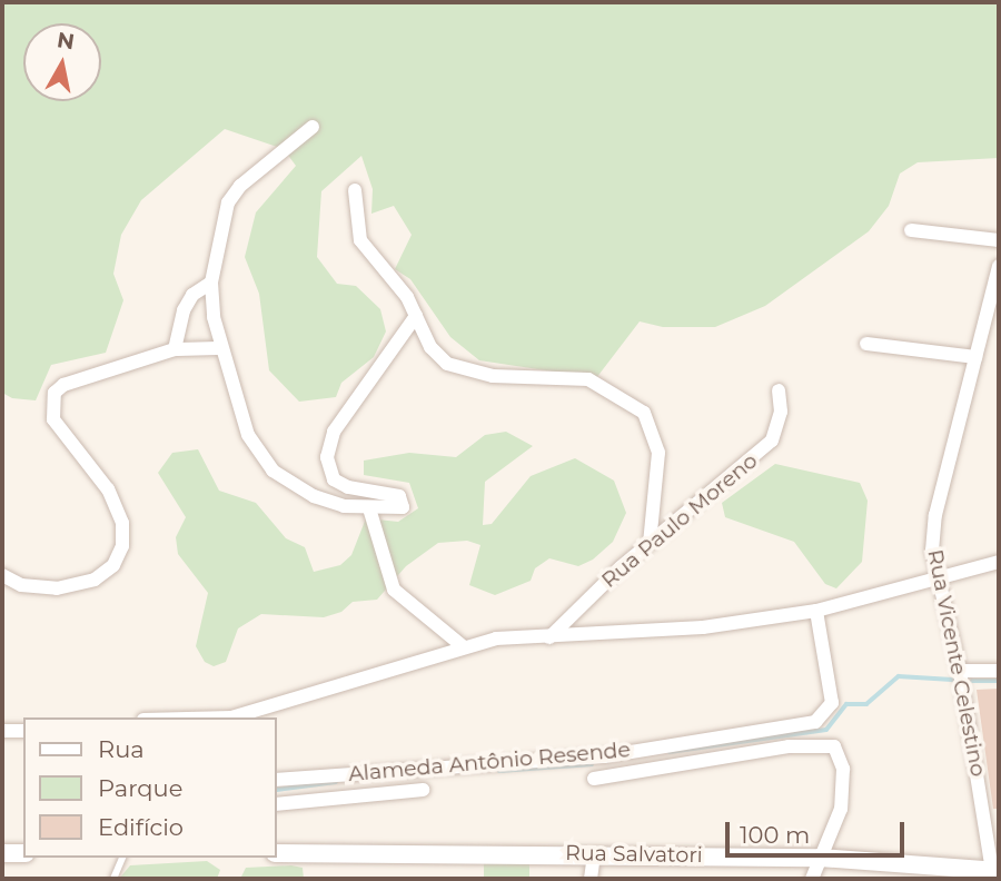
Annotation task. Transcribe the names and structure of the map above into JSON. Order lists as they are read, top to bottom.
{
  "streets": {
    "street": [
      "Rua Paulo Moreno",
      "Rua Vicente Celestino",
      "Alameda Antônio Resende",
      "Rua Salvatori"
    ]
  },
  "crossings": [
    ["Rua Vicente Celestino", "Rua Salvatori"],
    ["Alameda Antônio Resende", "Rua Salvatori"]
  ],
  "legend": ["Rua", "Parque", "Edifício"],
  "scale_bar": "100 m",
  "north": "top"
}
